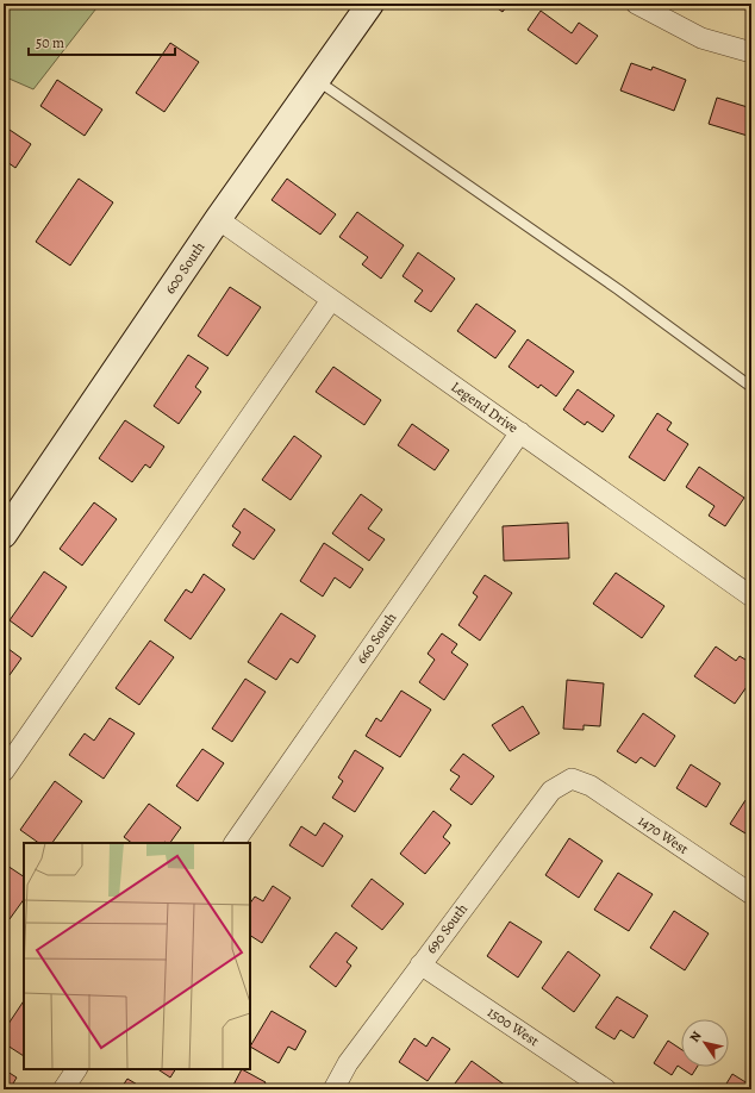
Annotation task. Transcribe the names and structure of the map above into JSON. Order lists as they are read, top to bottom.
{
  "streets": {
    "main road": ["600 South"],
    "street": [
      "Legend Drive",
      "660 South",
      "1470 West",
      "690 South",
      "1500 West"
    ]
  },
  "crossings": [
    ["600 South", "Legend Drive"],
    ["Legend Drive", "660 South"],
    ["1470 West", "690 South"],
    ["690 South", "1500 West"]
  ],
  "scale_bar": "50 m",
  "north": "top left"
}
